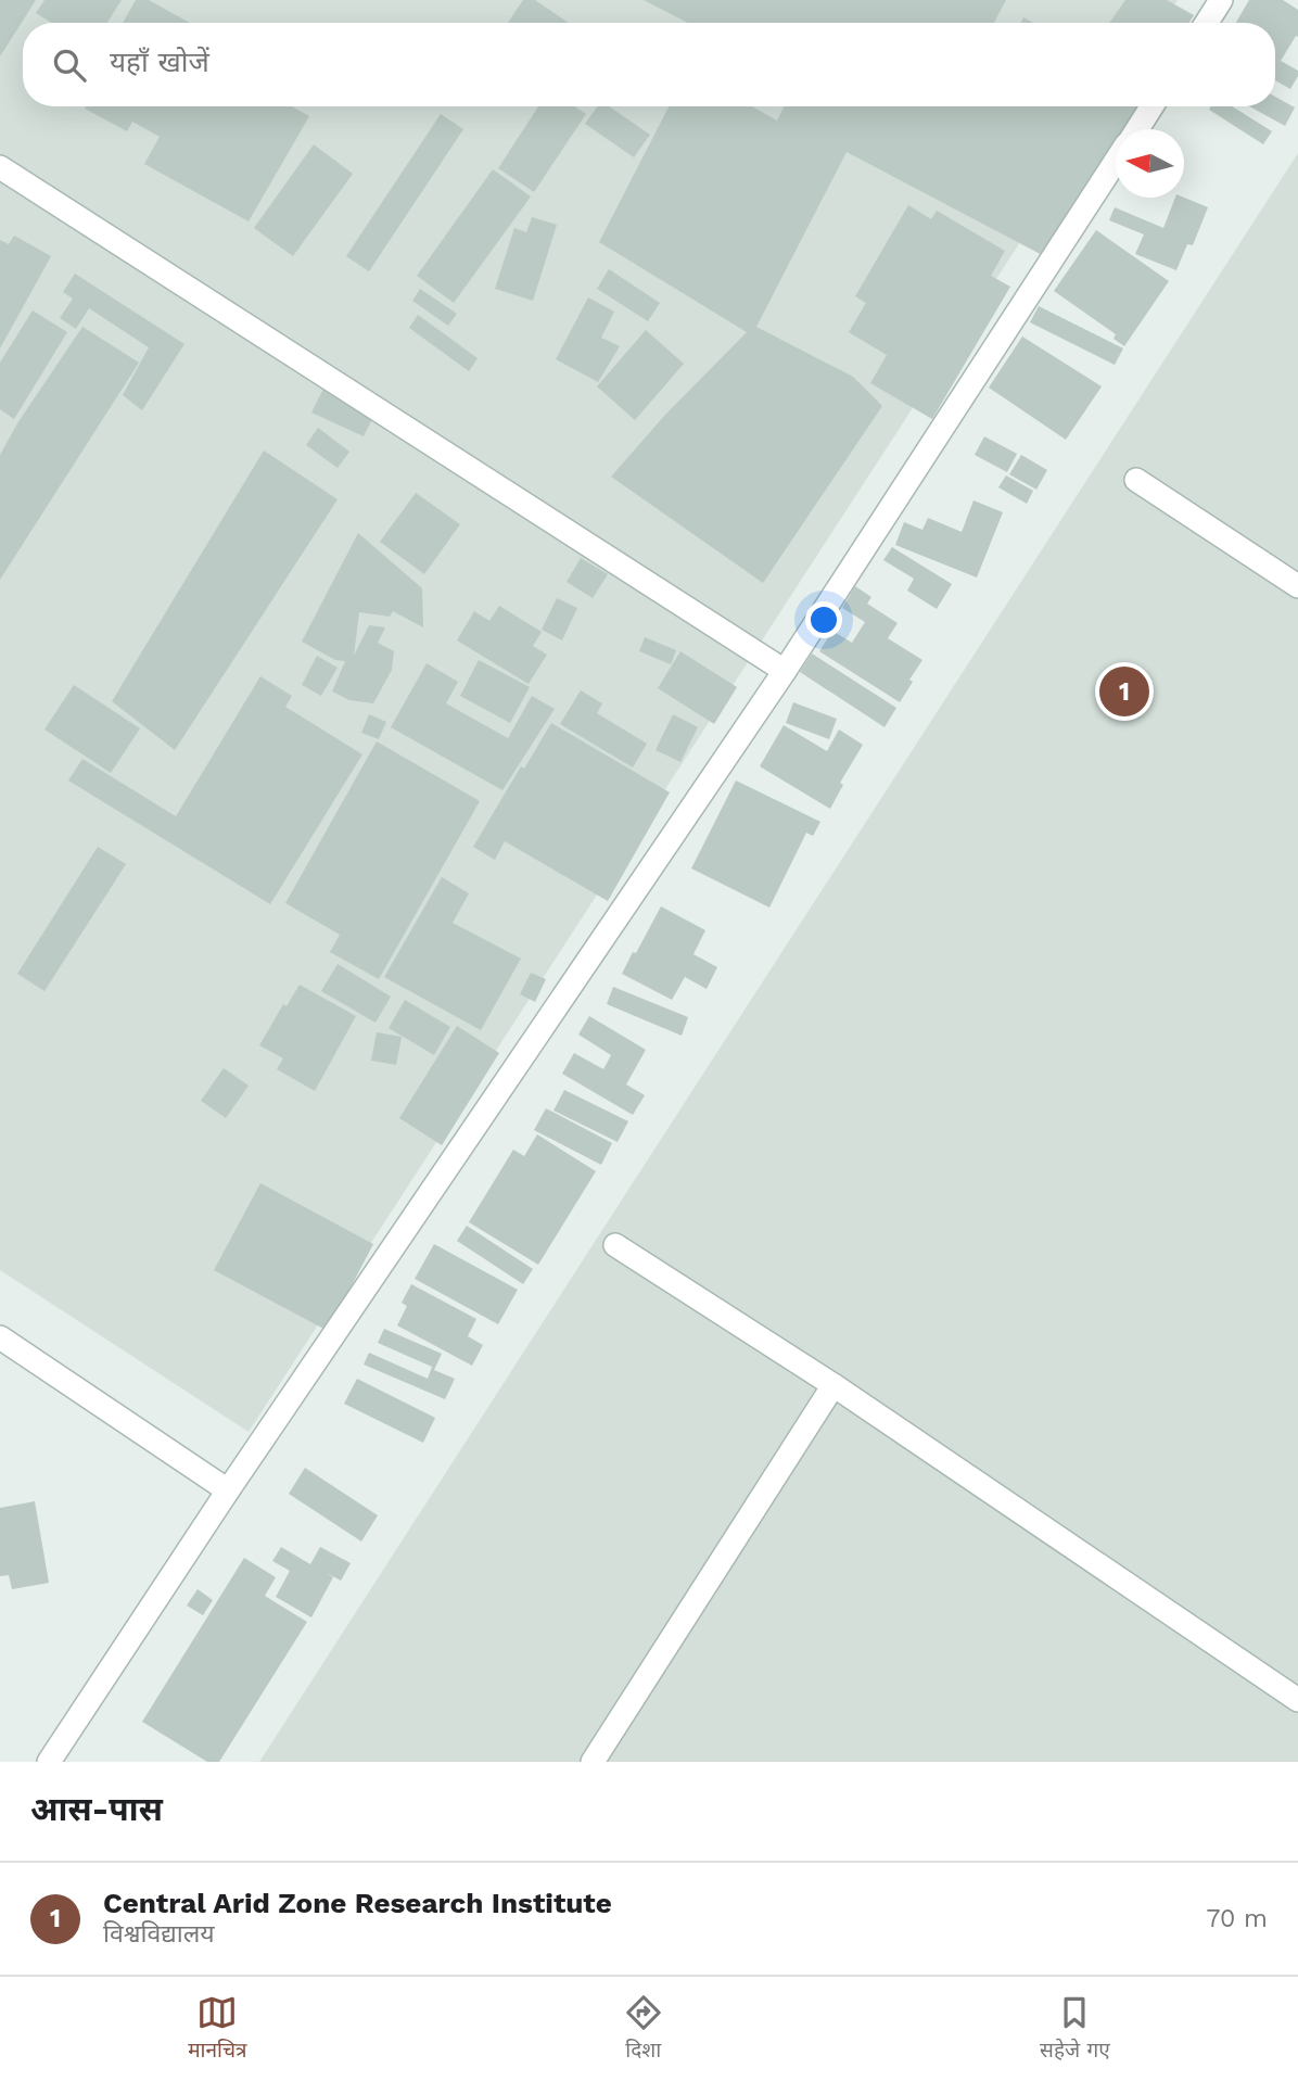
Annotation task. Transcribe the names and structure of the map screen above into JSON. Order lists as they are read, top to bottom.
{
  "north": "left",
  "page": {
    "search": "यहाँ खोजें",
    "pins": "1",
    "heading": "आस-पास",
    "list": [
      {
        "mark": "1",
        "name": "Central Arid Zone Research Institute",
        "note": "विश्वविद्यालय",
        "value": "70 m"
      }
    ],
    "nav": ["मानचित्र", "दिशा", "सहेजे गए"]
  }
}
